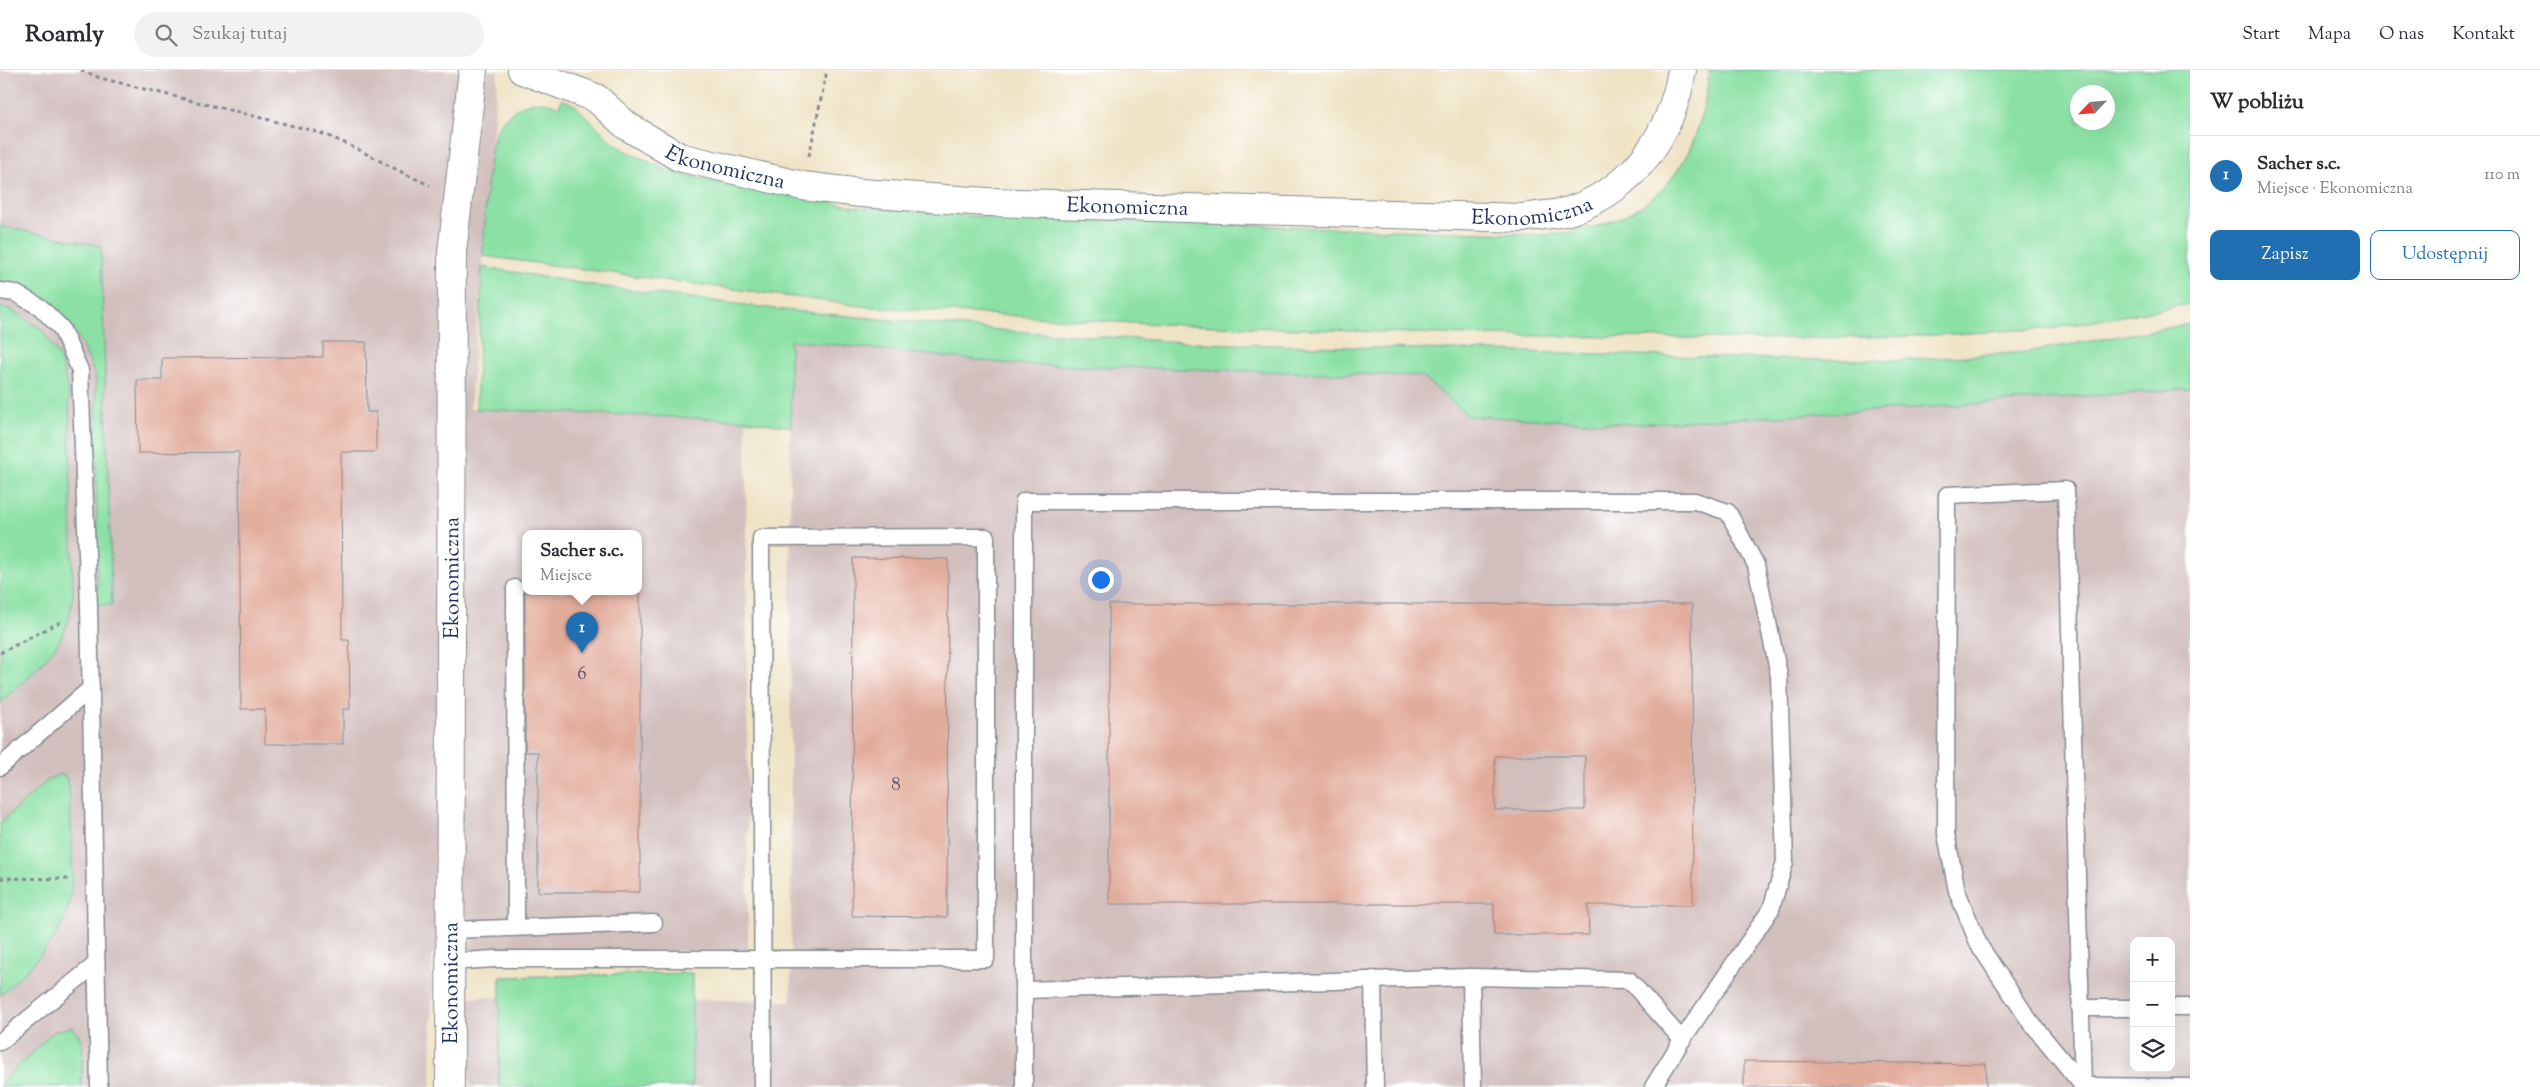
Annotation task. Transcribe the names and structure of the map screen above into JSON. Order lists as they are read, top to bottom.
{
  "streets": {
    "street": ["Ekonomiczna"]
  },
  "house_numbers": ["6", "8"],
  "north": "bottom left",
  "page": {
    "header": "Roamly",
    "search": "Szukaj tutaj",
    "nav": [
      "Start",
      "Mapa",
      "O nas",
      "Kontakt"
    ],
    "heading": "W pobliżu",
    "list": [
      {
        "mark": "1",
        "name": "Sacher s.c.",
        "note": "Miejsce · Ekonomiczna",
        "value": "110 m"
      }
    ],
    "buttons": ["Zapisz", "Udostępnij"],
    "popup": ["Sacher s.c.", "Miejsce"],
    "pins": "1",
    "map_buttons": ["+", "−"]
  }
}
